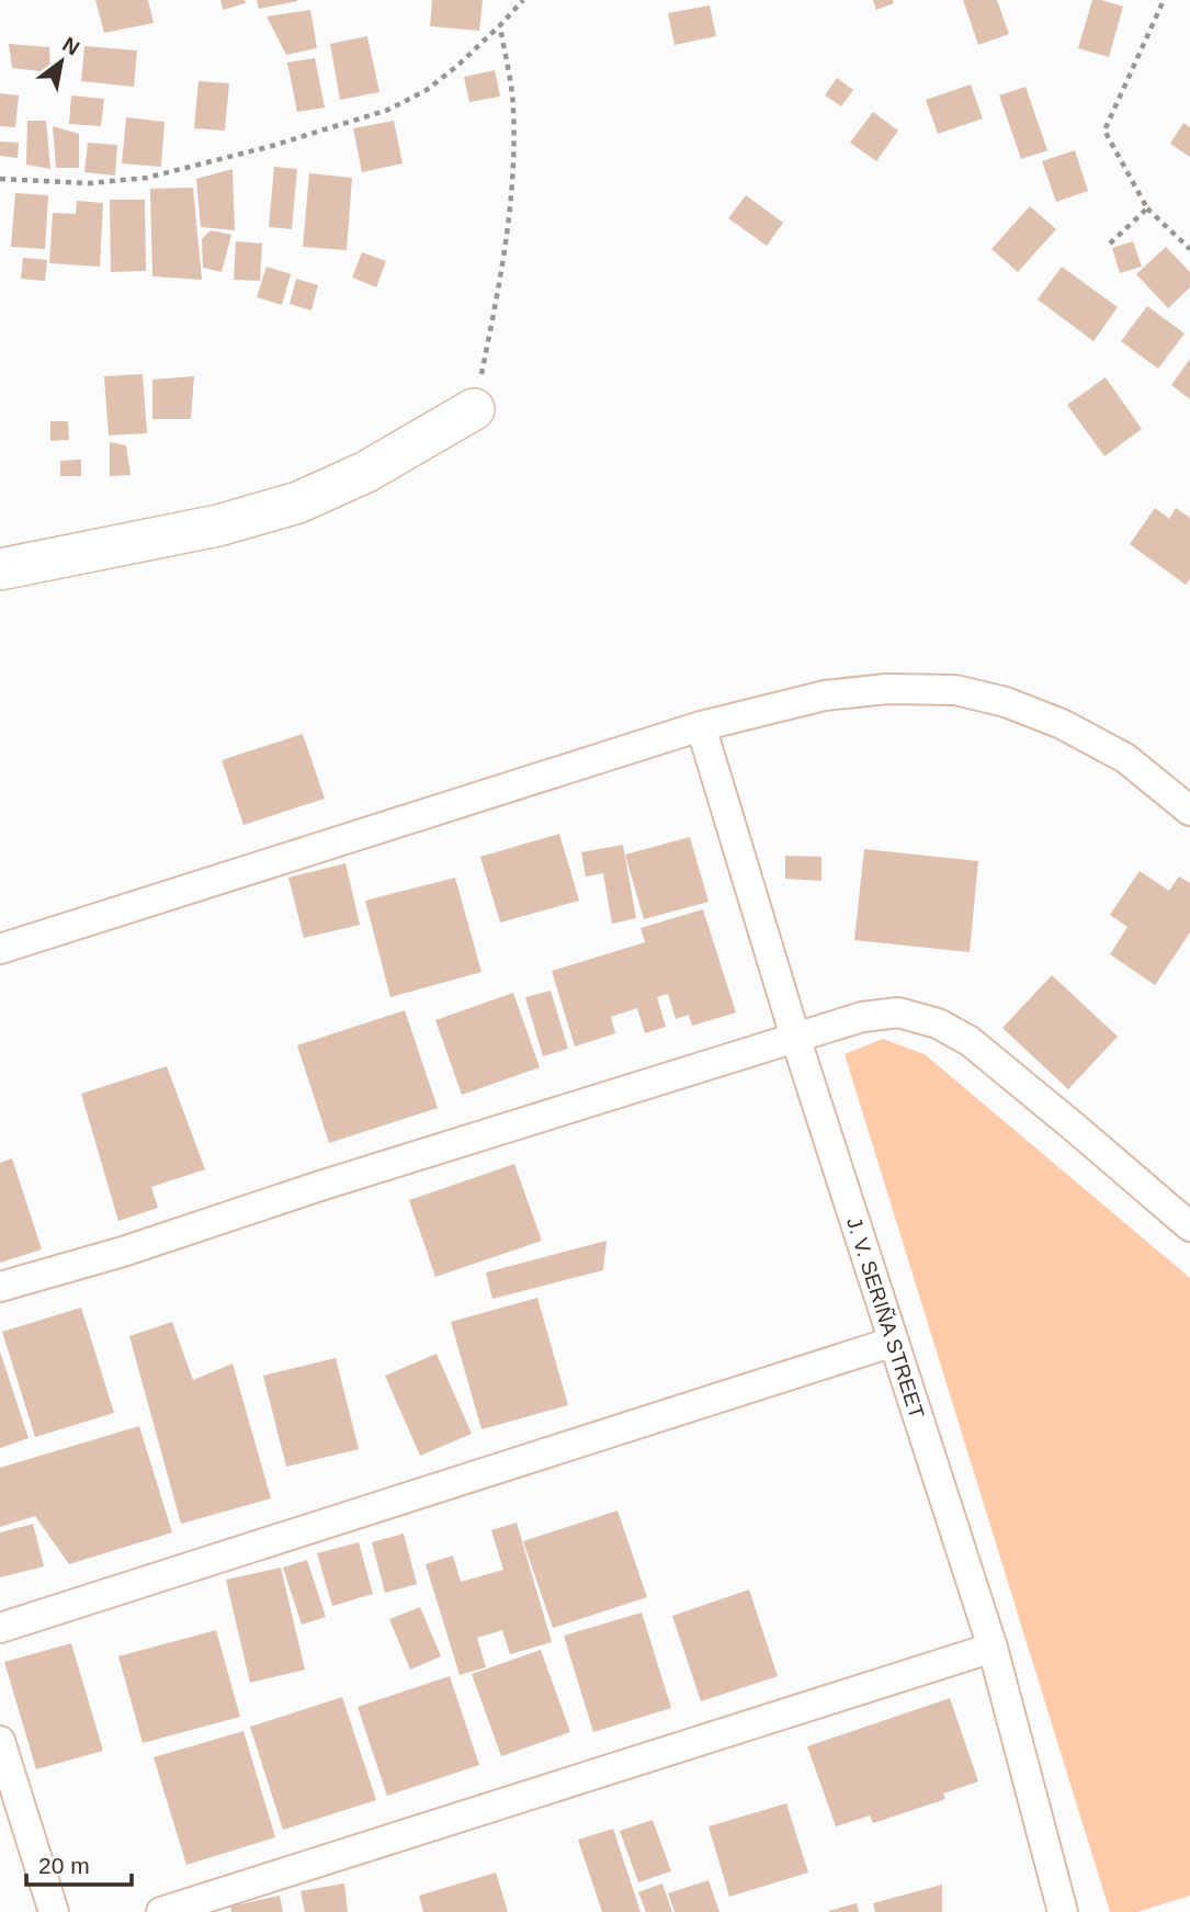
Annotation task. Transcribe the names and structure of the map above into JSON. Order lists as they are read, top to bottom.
{
  "streets": {
    "street": ["J. V. SERIÑA STREET"]
  },
  "scale_bar": "20 m",
  "north": "top right"
}
